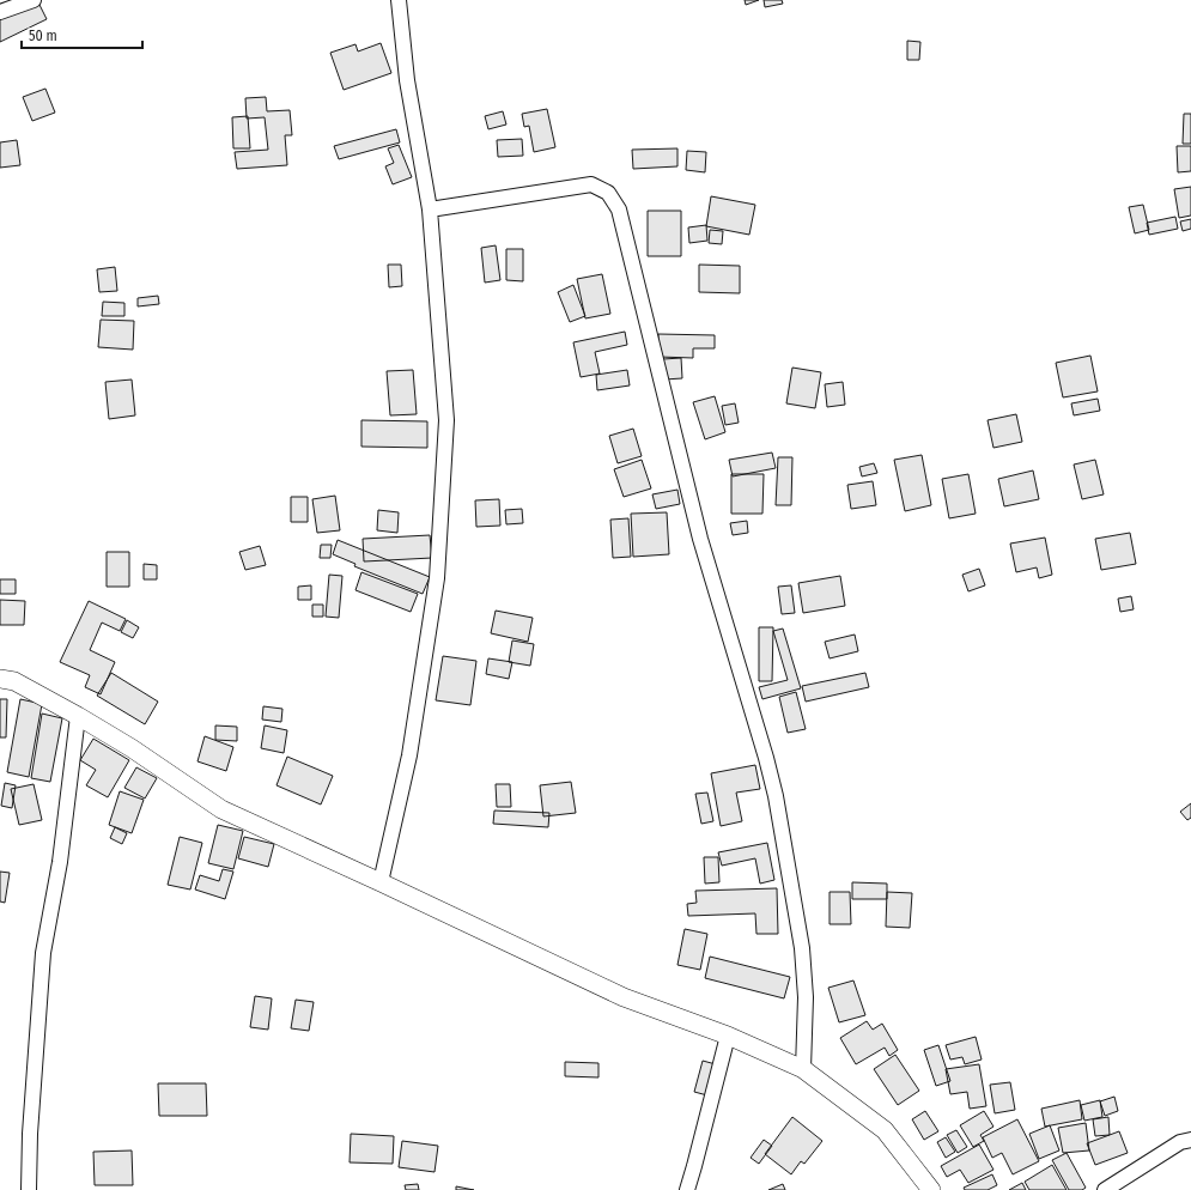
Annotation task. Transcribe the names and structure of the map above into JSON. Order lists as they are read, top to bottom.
{
  "scale_bar": "50 m"
}
